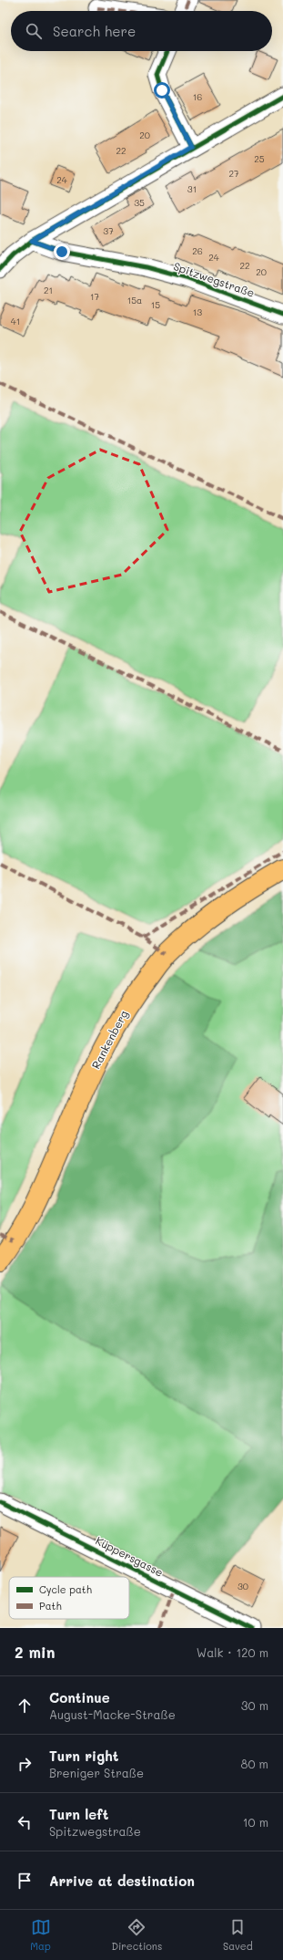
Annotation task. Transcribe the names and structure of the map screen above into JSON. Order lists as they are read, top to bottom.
{
  "streets": {
    "main road": ["Rankenberg"],
    "street": ["Spitzwegstraße", "Küppersgasse"]
  },
  "house_numbers": [
    "16",
    "20",
    "22",
    "25",
    "27",
    "24",
    "31",
    "35",
    "37",
    "26",
    "24",
    "22",
    "20",
    "21",
    "17",
    "15a",
    "15",
    "13",
    "41",
    "30"
  ],
  "legend": ["Cycle path", "Path"],
  "page": {
    "search": "Search here",
    "heading": ["2 min", "Walk · 120 m"],
    "list": [
      ["Continue", "August-Macke-Straße", "30 m"],
      ["Turn right", "Breniger Straße", "80 m"],
      ["Turn left", "Spitzwegstraße", "10 m"],
      "Arrive at destination"
    ],
    "nav": ["Map", "Directions", "Saved"]
  }
}
